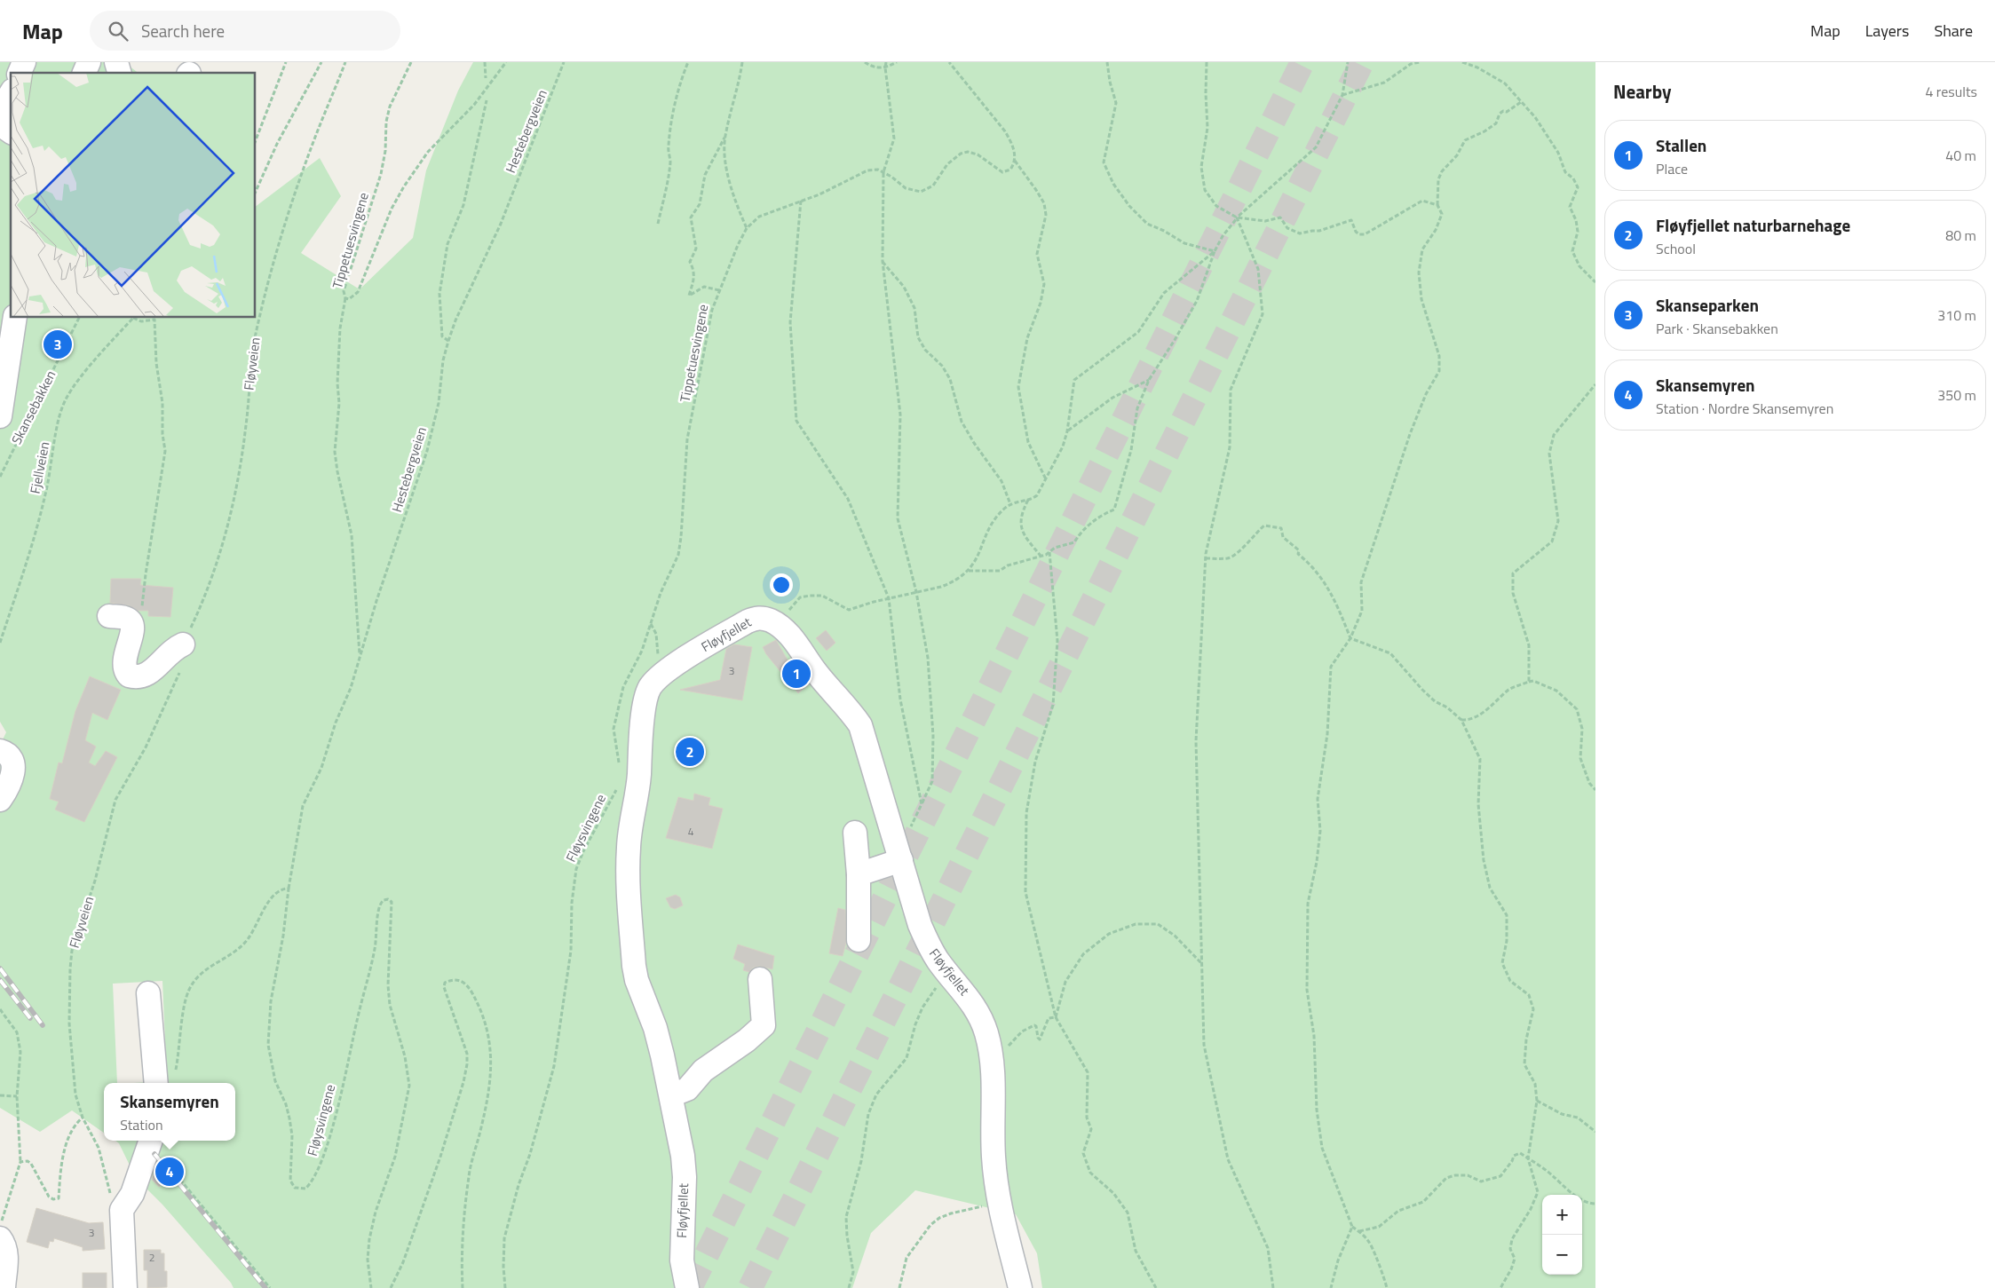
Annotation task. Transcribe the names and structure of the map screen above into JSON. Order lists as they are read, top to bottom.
{
  "streets": {
    "street": ["Skansebakken", "Fløyfjellet"],
    "path": [
      "Hestebergveien",
      "Tippetuesvingene",
      "Fløyveien",
      "Fjellveien",
      "Fløysvingene"
    ]
  },
  "crossings": [
    ["Hestebergveien", "Fløysvingene"]
  ],
  "house_numbers": [
    "3",
    "4",
    "3",
    "2"
  ],
  "page": {
    "header": "Map",
    "search": "Search here",
    "nav": ["Map", "Layers", "Share"],
    "heading": ["Nearby", "4 results"],
    "list": [
      {
        "mark": "1",
        "name": "Stallen",
        "note": "Place",
        "value": "40 m"
      },
      {
        "mark": "2",
        "name": "Fløyfjellet naturbarnehage",
        "note": "School",
        "value": "80 m"
      },
      {
        "mark": "3",
        "name": "Skanseparken",
        "note": "Park · Skansebakken",
        "value": "310 m"
      },
      {
        "mark": "4",
        "name": "Skansemyren",
        "note": "Station · Nordre Skansemyren",
        "value": "350 m"
      }
    ],
    "pins": [
      "3",
      "1",
      "2",
      "4"
    ],
    "popup": ["Skansemyren", "Station"],
    "map_buttons": ["+", "−"]
  }
}
